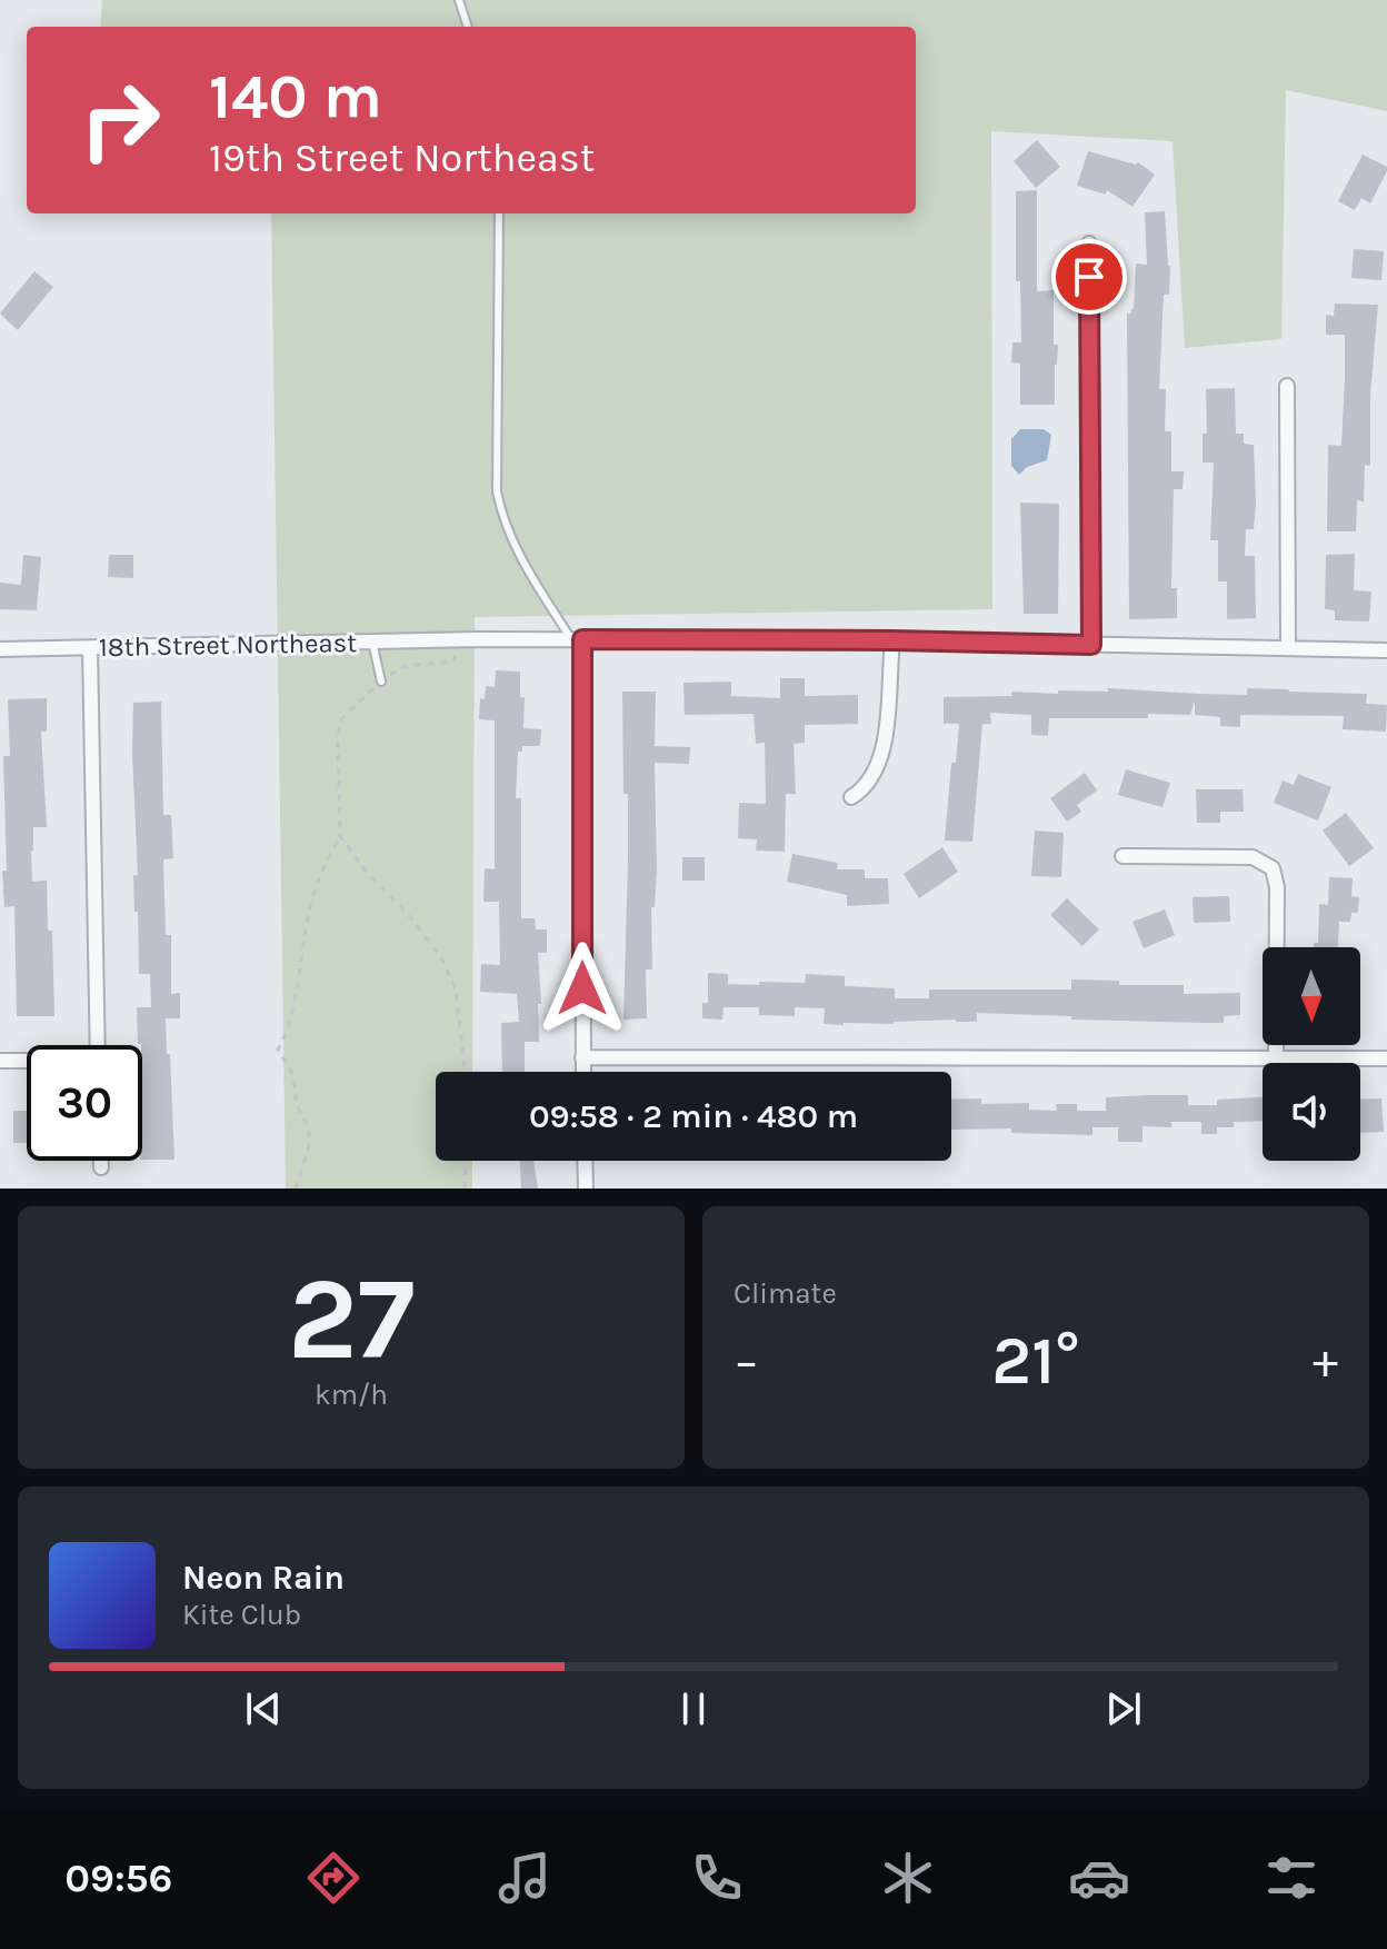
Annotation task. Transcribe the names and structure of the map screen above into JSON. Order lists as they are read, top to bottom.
{
  "streets": {
    "street": ["18th Street Northeast"]
  },
  "north": "bottom",
  "page": {
    "turn": ["140 m", "19th Street Northeast"],
    "limit": "30",
    "trip": "09:58 · 2 min · 480 m",
    "tile": [
      ["27", "km/h"],
      "Climate"
    ],
    "heat": ["−", "21°", "+"],
    "song": ["Neon Rain", "Kite Club"],
    "tabs": "09:56"
  }
}
